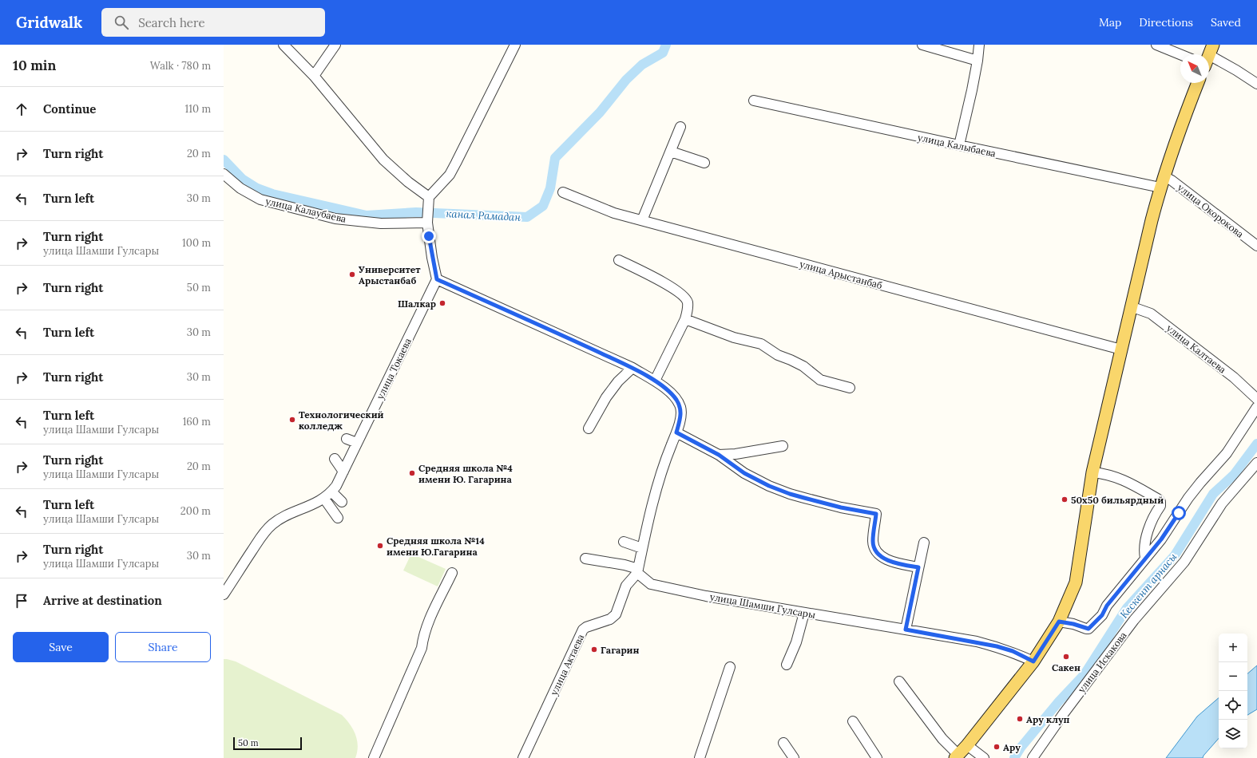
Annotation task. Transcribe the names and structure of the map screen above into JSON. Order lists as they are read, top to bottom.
{
  "streets": {
    "street": [
      "улица Калыбаева",
      "улица Калаубаева",
      "улица Окорокова",
      "улица Арыстанбаб",
      "улица Калтаева",
      "улица Токаева",
      "улица Шамши Гулсары",
      "улица Искакова",
      "улица Актаева"
    ]
  },
  "crossings": [
    ["улица Шамши Гулсары", "улица Актаева"]
  ],
  "water": ["канал Рамадан", "Кескент арнасы"],
  "places": [
    "Университет Арыстанбаб",
    "Шалкар",
    "Технологический колледж",
    "Средняя школа №4 имени Ю. Гагарина",
    "50х50 бильярдный",
    "Средняя школа №14 имени Ю.Гагарина",
    "Гагарин",
    "Сакен",
    "Ару клуп",
    "Ару"
  ],
  "scale_bar": "50 m",
  "north": "top left",
  "page": {
    "header": "Gridwalk",
    "search": "Search here",
    "nav": ["Map", "Directions", "Saved"],
    "heading": ["10 min", "Walk · 780 m"],
    "list": [
      ["Continue", "110 m"],
      ["Turn right", "20 m"],
      ["Turn left", "30 m"],
      ["Turn right", "улица Шамши Гулсары", "100 m"],
      ["Turn right", "50 m"],
      ["Turn left", "30 m"],
      ["Turn right", "30 m"],
      ["Turn left", "улица Шамши Гулсары", "160 m"],
      ["Turn right", "улица Шамши Гулсары", "20 m"],
      ["Turn left", "улица Шамши Гулсары", "200 m"],
      ["Turn right", "улица Шамши Гулсары", "30 m"],
      "Arrive at destination"
    ],
    "buttons": ["Save", "Share"],
    "map_buttons": ["+", "−"],
    "scale": "50 m"
  }
}
